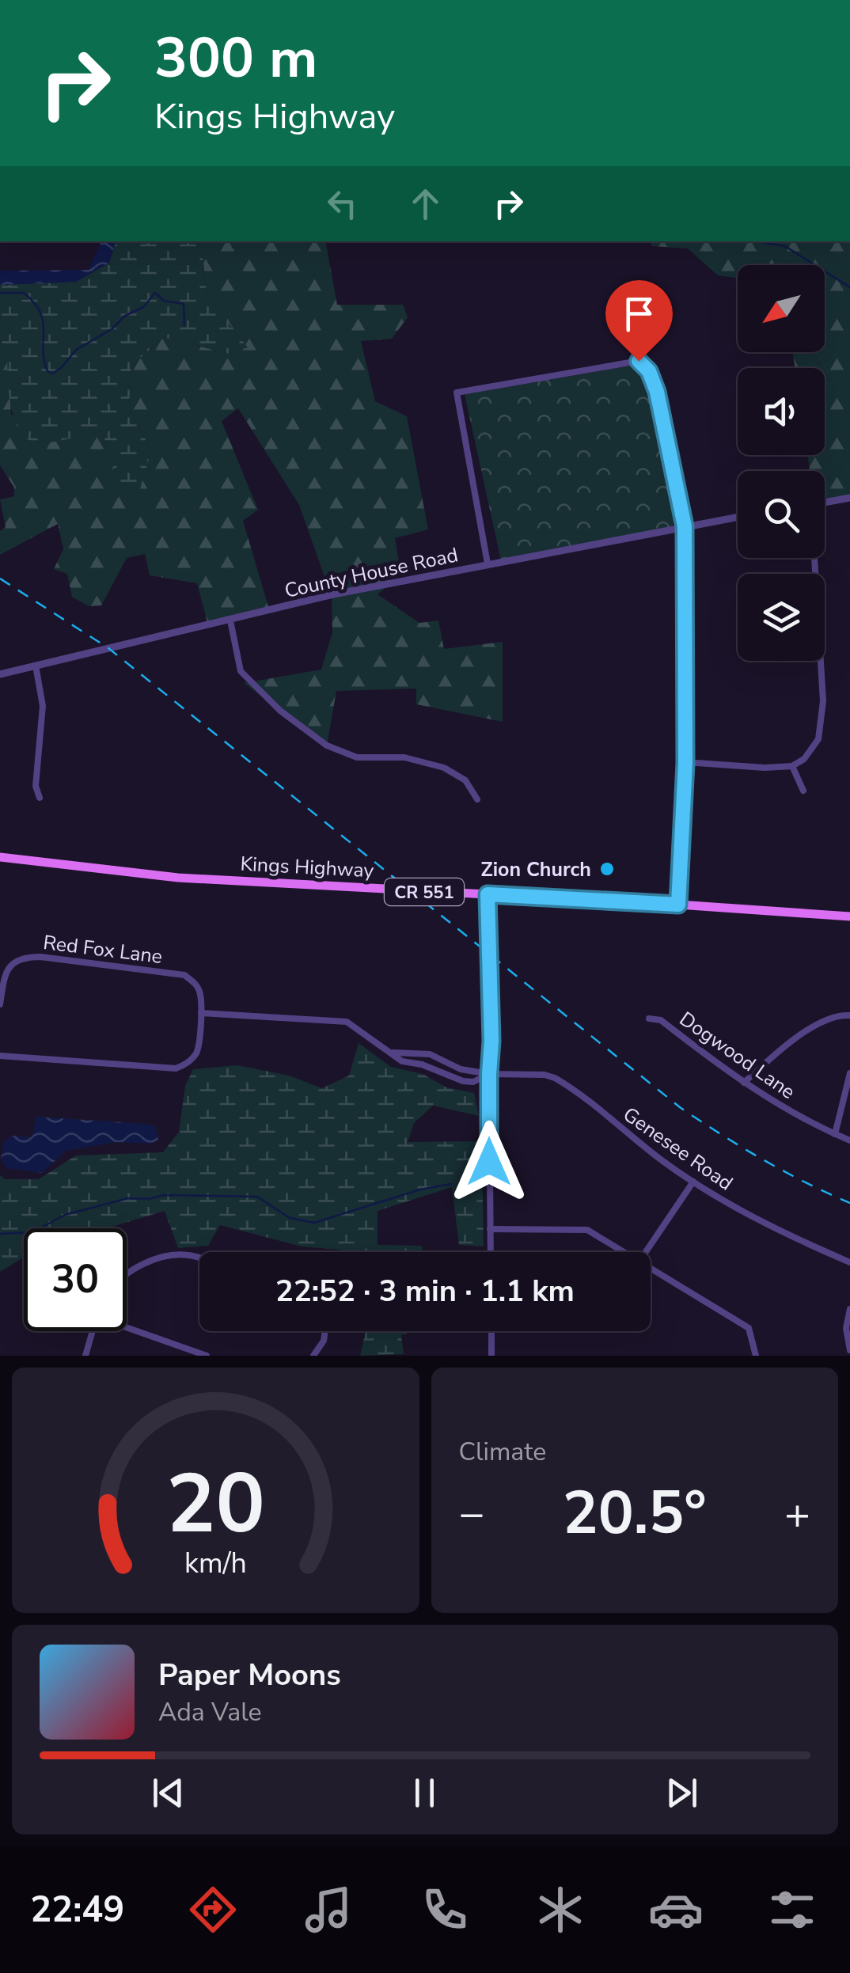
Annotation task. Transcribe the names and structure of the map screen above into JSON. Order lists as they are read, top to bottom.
{
  "streets": {
    "main road": ["Kings Highway", "CR 551"],
    "street": [
      "County House Road",
      "Red Fox Lane",
      "Dogwood Lane",
      "Genesee Road"
    ]
  },
  "places": ["Zion Church"],
  "north": "bottom left",
  "page": {
    "turn": ["300 m", "Kings Highway"],
    "limit": "30",
    "trip": "22:52 · 3 min · 1.1 km",
    "tile": "Climate",
    "heat": ["−", "20.5°", "+"],
    "song": ["Paper Moons", "Ada Vale"],
    "tabs": "22:49",
    "gauge": ["20", "km/h"]
  }
}
